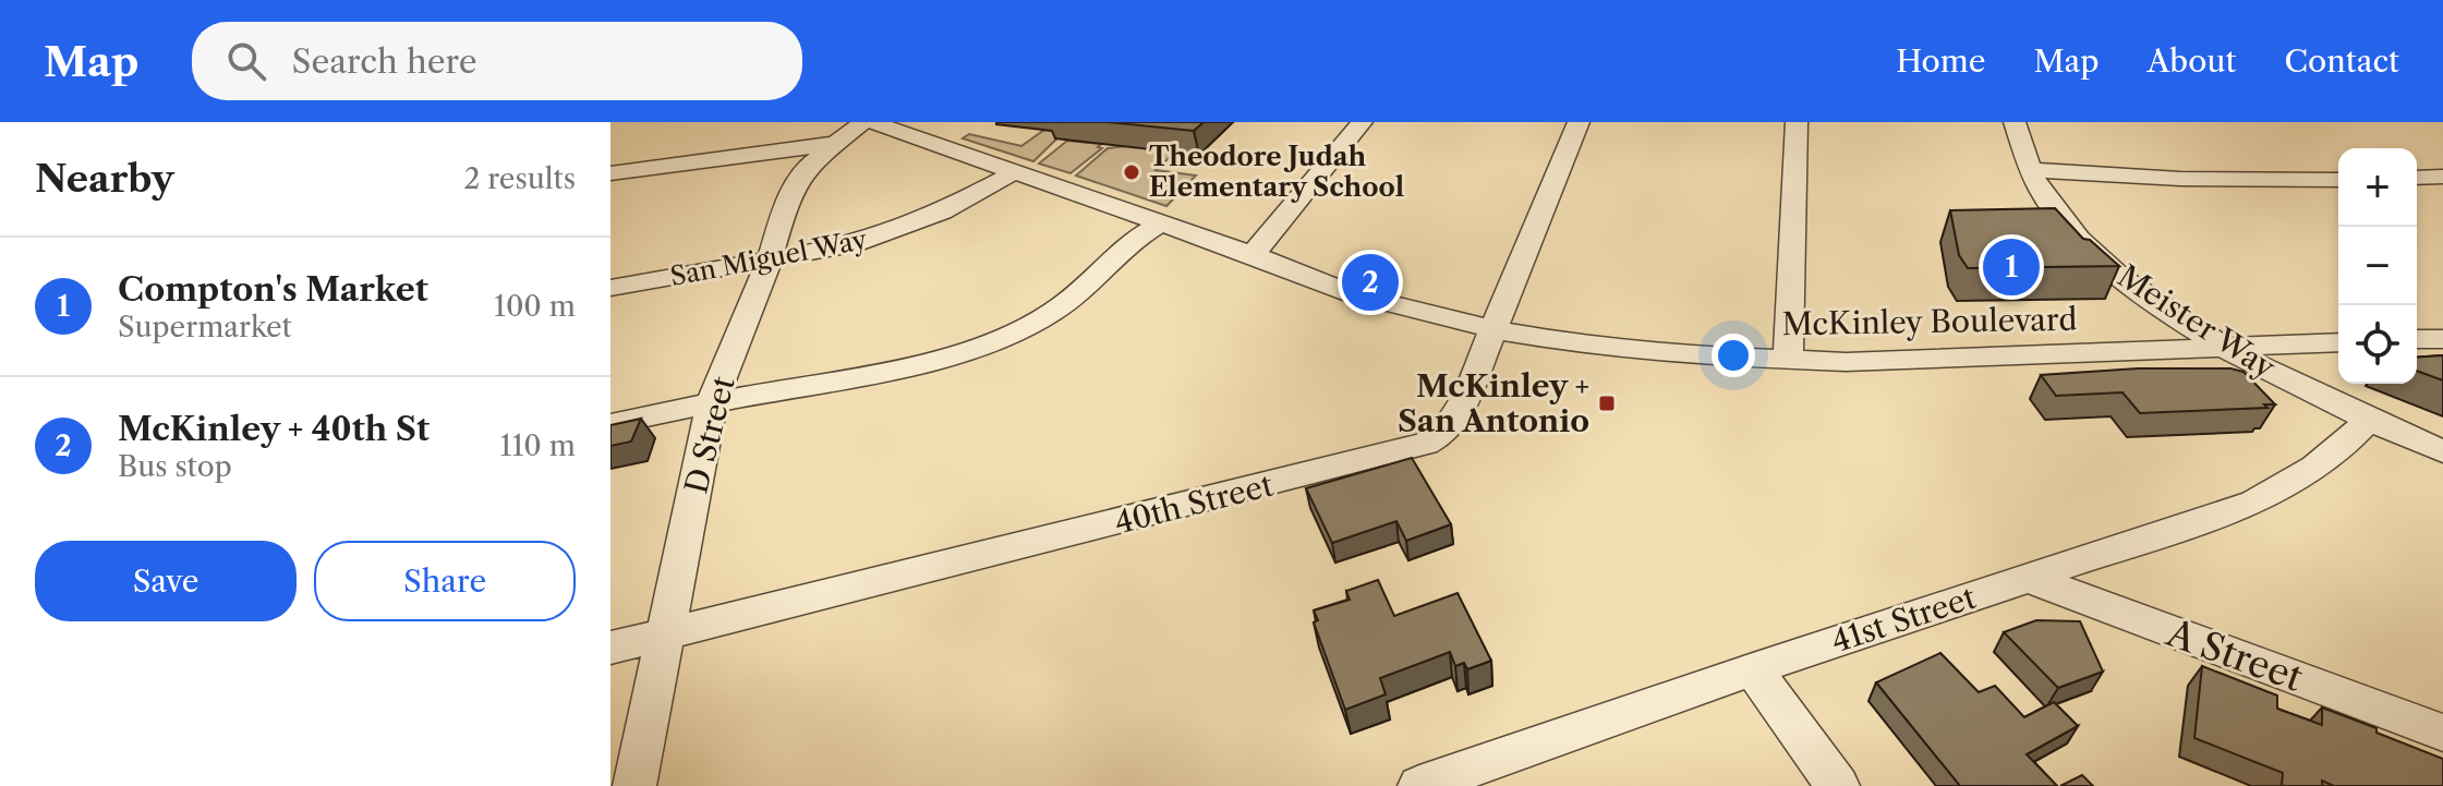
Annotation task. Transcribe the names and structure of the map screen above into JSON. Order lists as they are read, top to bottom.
{
  "streets": {
    "street": [
      "San Miguel Way",
      "McKinley Boulevard",
      "Meister Way",
      "D Street",
      "40th Street",
      "41st Street",
      "A Street"
    ]
  },
  "crossings": [
    ["San Miguel Way", "McKinley Boulevard"],
    ["San Miguel Way", "D Street"],
    ["McKinley Boulevard", "Meister Way"],
    ["McKinley Boulevard", "40th Street"],
    ["Meister Way", "41st Street"],
    ["D Street", "40th Street"],
    ["41st Street", "A Street"]
  ],
  "places": {
    "other": ["Theodore Judah Elementary School"],
    "transit": ["McKinley + San Antonio"]
  },
  "page": {
    "header": "Map",
    "search": "Search here",
    "nav": [
      "Home",
      "Map",
      "About",
      "Contact"
    ],
    "heading": ["Nearby", "2 results"],
    "map_buttons": ["+", "−"],
    "pins": ["1", "2"],
    "list": [
      {
        "mark": "1",
        "name": "Compton's Market",
        "note": "Supermarket",
        "value": "100 m"
      },
      {
        "mark": "2",
        "name": "McKinley + 40th St",
        "note": "Bus stop",
        "value": "110 m"
      }
    ],
    "buttons": ["Save", "Share"]
  }
}
